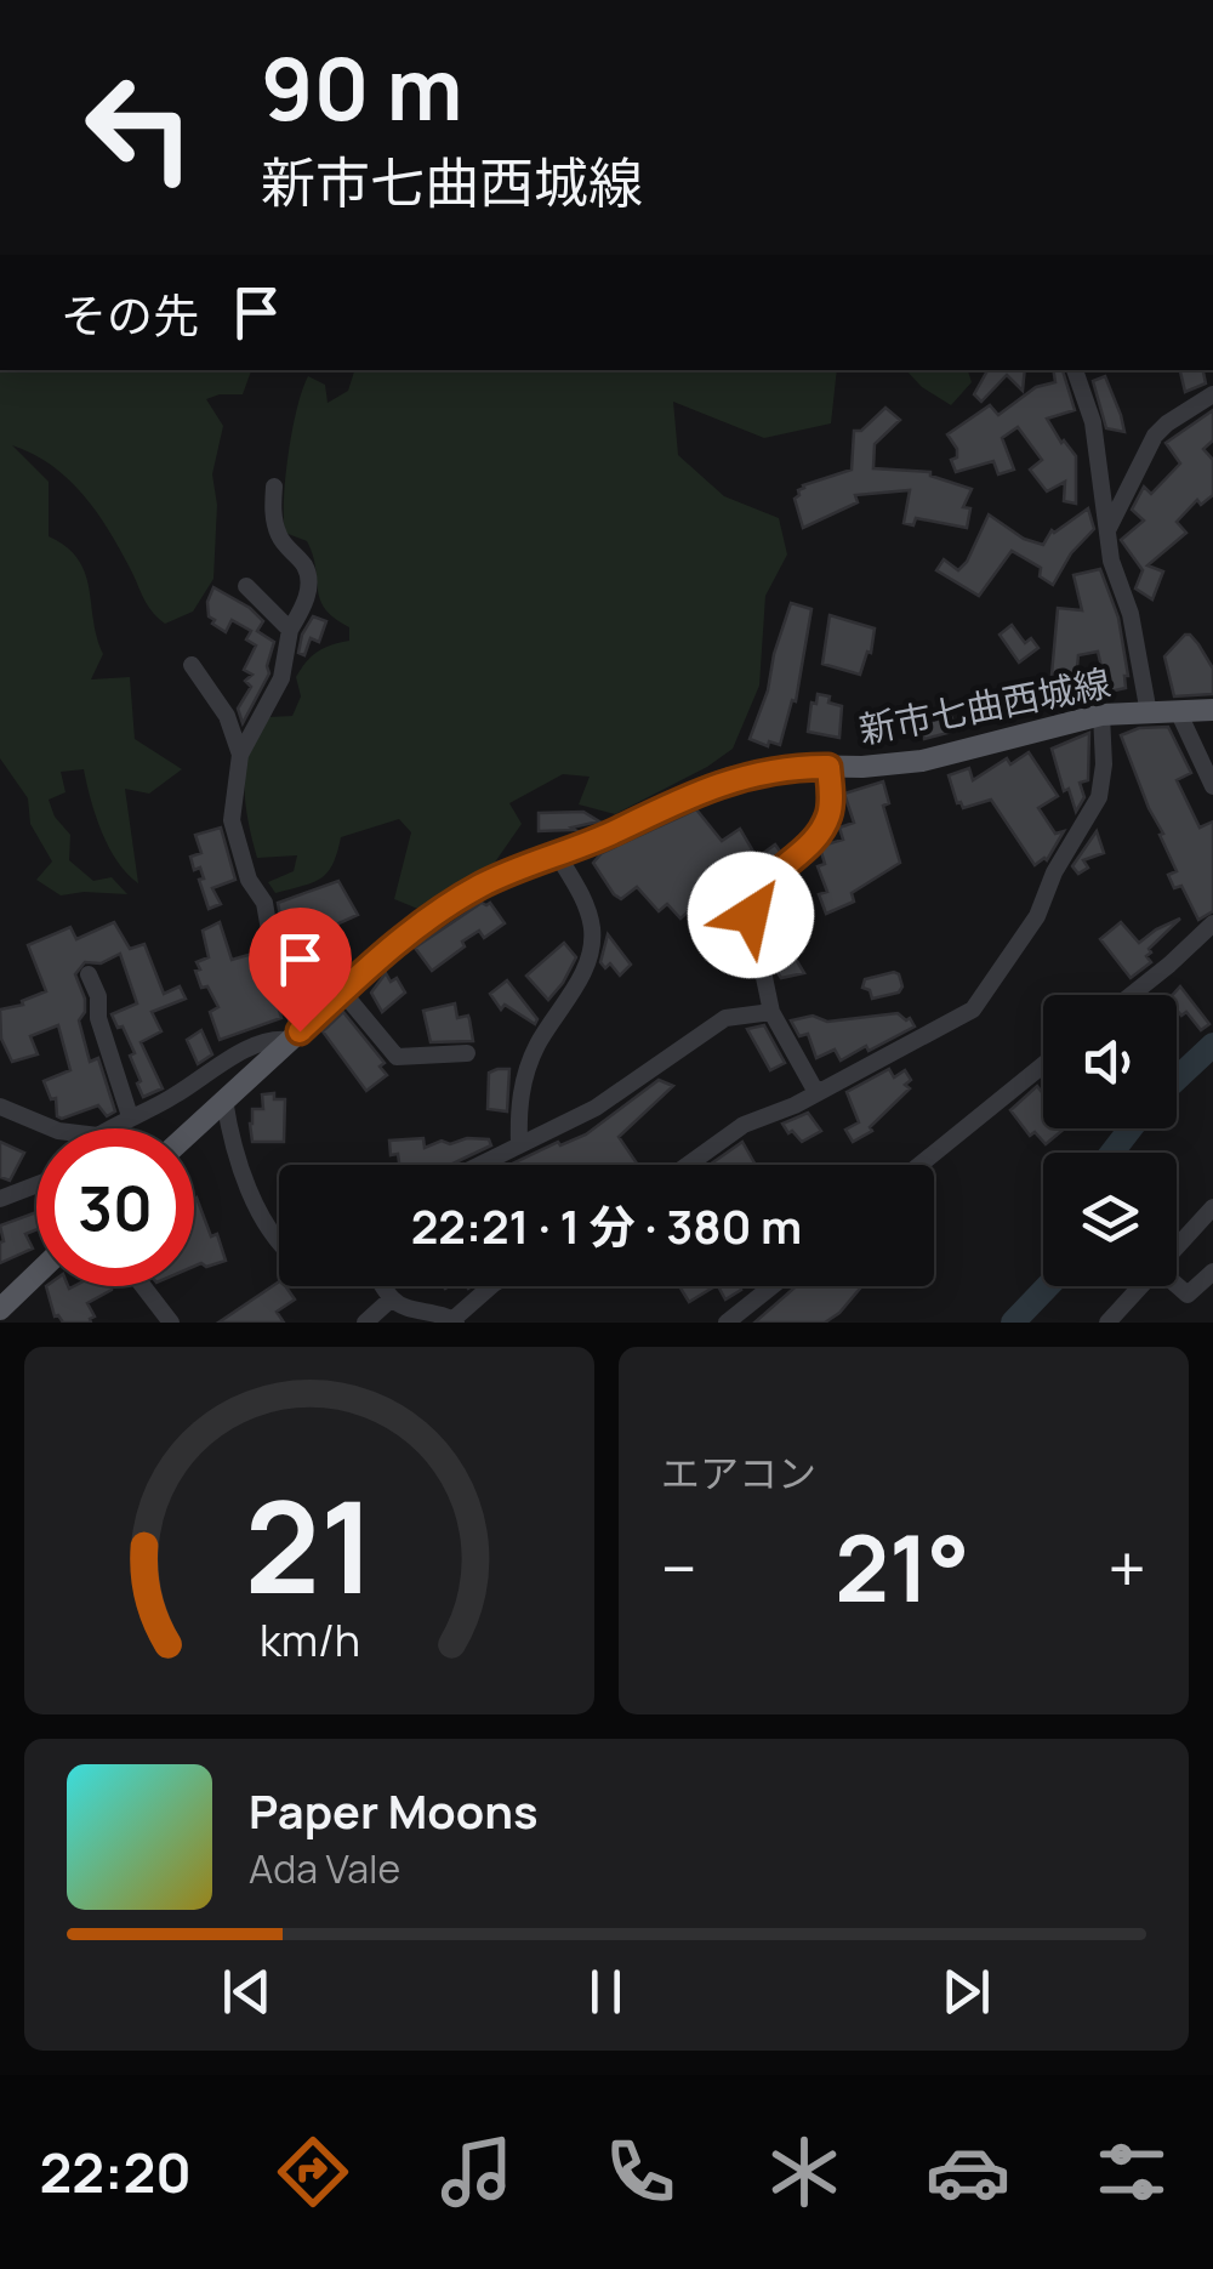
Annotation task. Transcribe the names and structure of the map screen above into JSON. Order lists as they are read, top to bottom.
{
  "streets": {
    "main road": ["新市七曲西城線"]
  },
  "page": {
    "turn": ["90 m", "新市七曲西城線"],
    "then": "その先",
    "limit": "30",
    "trip": "22:21 · 1 分 · 380 m",
    "tile": "エアコン",
    "heat": ["−", "21°", "+"],
    "song": ["Paper Moons", "Ada Vale"],
    "tabs": "22:20",
    "gauge": ["21", "km/h"]
  }
}
